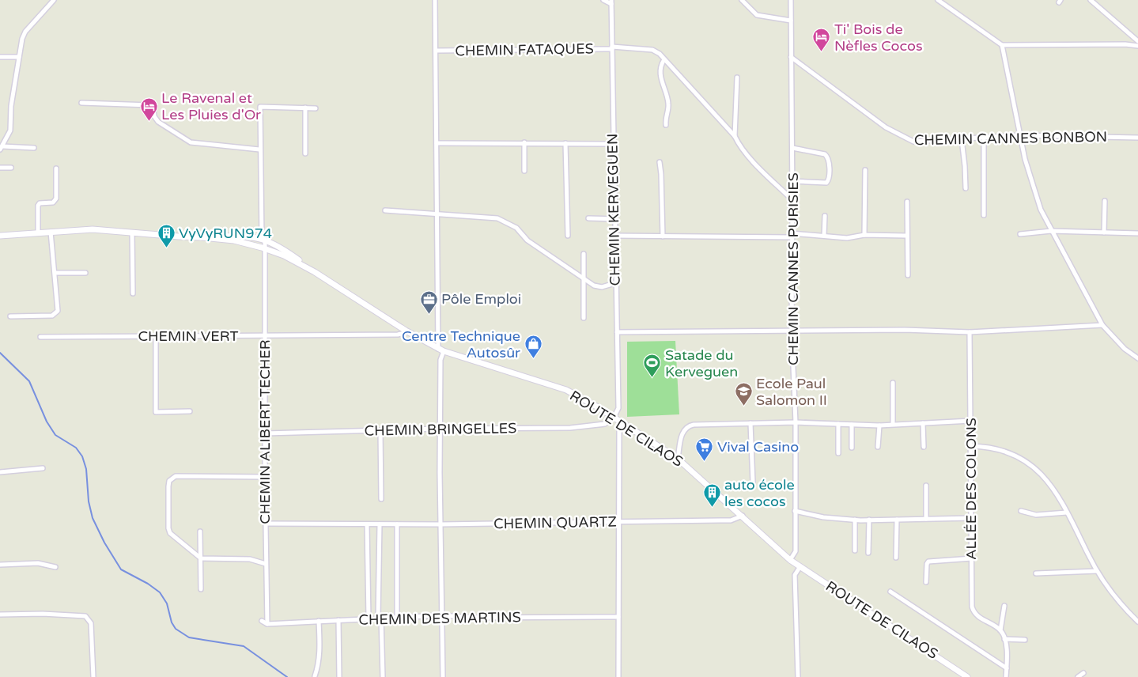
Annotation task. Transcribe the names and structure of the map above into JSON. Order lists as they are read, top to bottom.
{
  "streets": {
    "main road": ["ROUTE DE CILAOS"],
    "street": [
      "CHEMIN FATAQUES",
      "CHEMIN CANNES BONBON",
      "CHEMIN KERVEGUEN",
      "CHEMIN CANNES PURISIES",
      "CHEMIN VERT",
      "CHEMIN BRINGELLES",
      "CHEMIN ALIBERT TECHER",
      "ALLÉE DES COLONS",
      "CHEMIN QUARTZ",
      "CHEMIN DES MARTINS"
    ]
  },
  "crossings": [
    ["CHEMIN FATAQUES", "CHEMIN KERVEGUEN"],
    ["CHEMIN FATAQUES", "CHEMIN CANNES PURISIES"],
    ["CHEMIN CANNES BONBON", "CHEMIN CANNES PURISIES"],
    ["CHEMIN KERVEGUEN", "ROUTE DE CILAOS"],
    ["CHEMIN KERVEGUEN", "CHEMIN BRINGELLES"],
    ["CHEMIN CANNES PURISIES", "ROUTE DE CILAOS"],
    ["CHEMIN VERT", "ROUTE DE CILAOS"],
    ["CHEMIN VERT", "CHEMIN ALIBERT TECHER"],
    ["ROUTE DE CILAOS", "CHEMIN BRINGELLES"],
    ["ROUTE DE CILAOS", "CHEMIN ALIBERT TECHER"],
    ["ROUTE DE CILAOS", "CHEMIN QUARTZ"],
    ["CHEMIN BRINGELLES", "CHEMIN ALIBERT TECHER"],
    ["CHEMIN ALIBERT TECHER", "CHEMIN QUARTZ"],
    ["CHEMIN ALIBERT TECHER", "CHEMIN DES MARTINS"]
  ],
  "places": {
    "hotel": ["Ti' Bois de Nèfles Cocos", "Le Ravenal et Les Pluies d'Or"],
    "building": ["VyVyRUN974", "auto école les cocos"],
    "office": ["Pôle Emploi"],
    "shop": ["Centre Technique Autosûr"],
    "sports": ["Satade du Kerveguen"],
    "school or university": ["Ecole Paul Salomon II"],
    "supermarket": ["Vival Casino"]
  }
}
